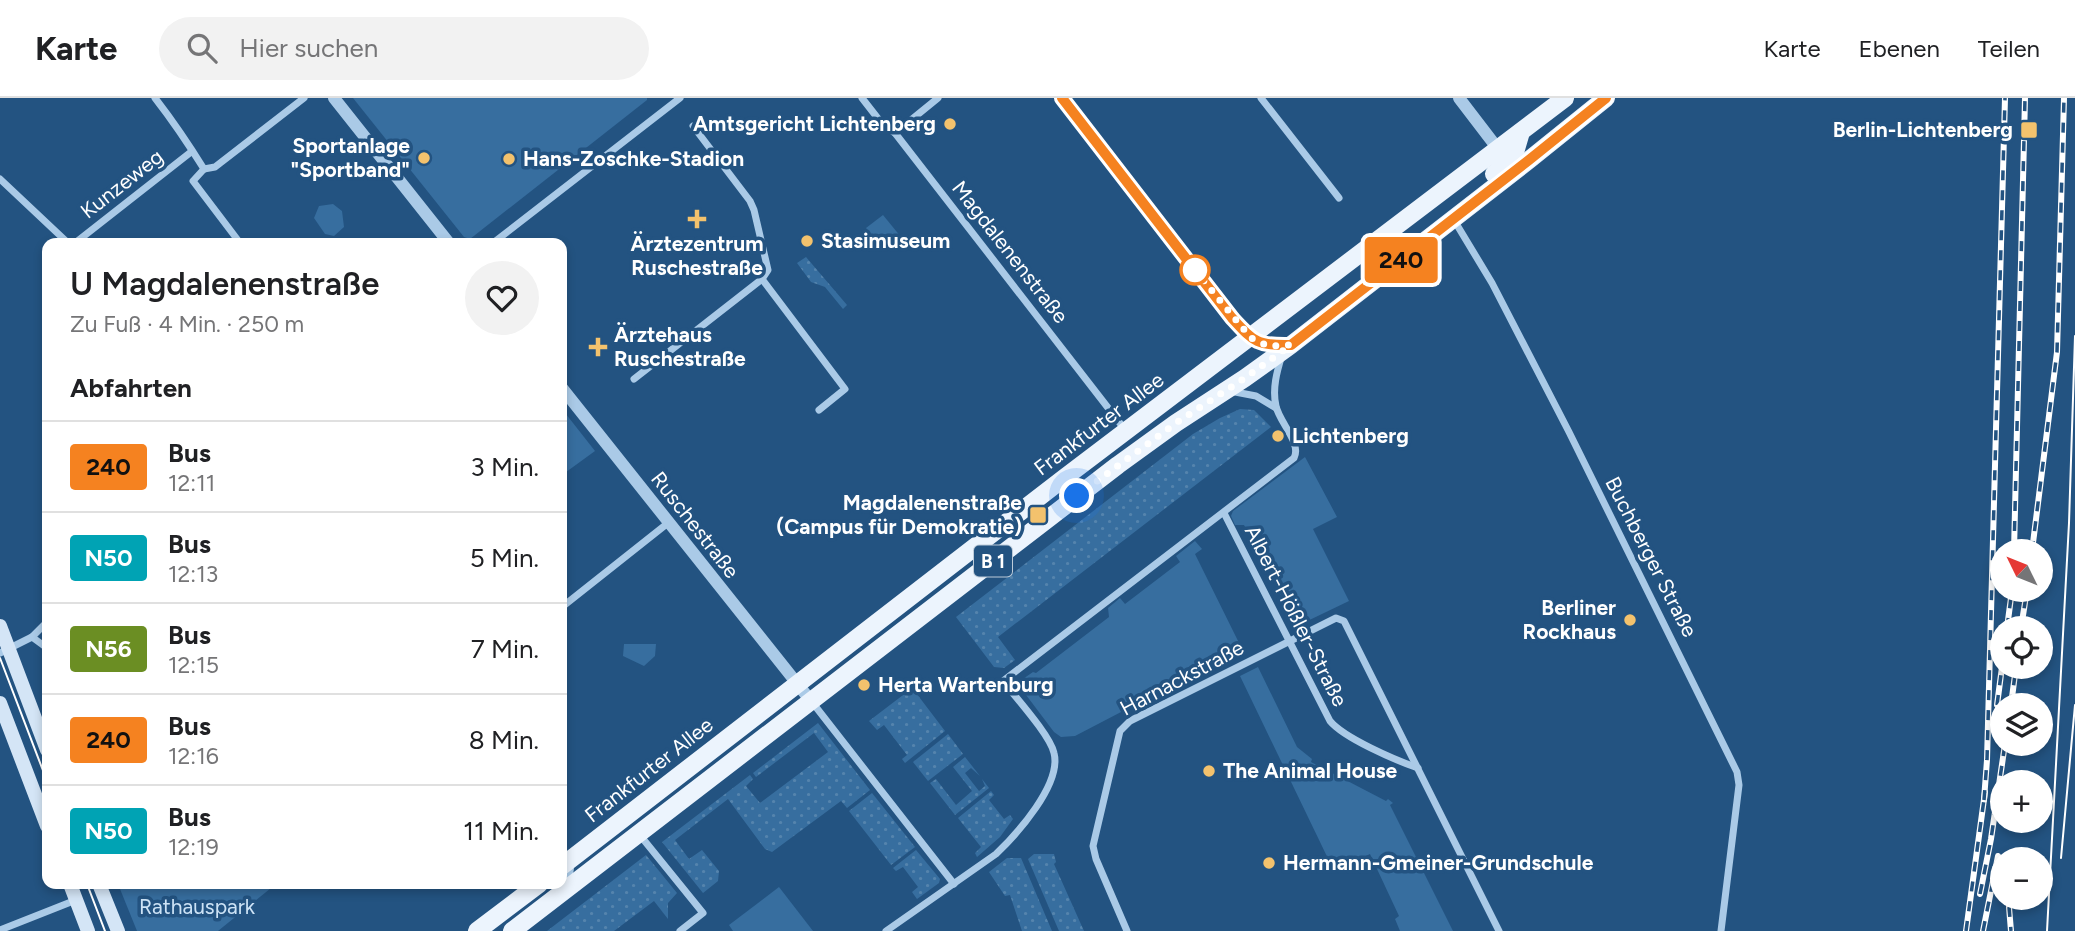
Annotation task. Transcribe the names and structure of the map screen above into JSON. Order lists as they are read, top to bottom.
{
  "streets": {
    "main road": ["Frankfurter Allee", "B 1"],
    "street": [
      "Kunzeweg",
      "Magdalenenstraße",
      "Ruschestraße",
      "Buchberger Straße",
      "Albert-Hößler-Straße",
      "Harnackstraße"
    ]
  },
  "crossings": [
    ["Magdalenenstraße", "Frankfurter Allee"],
    ["Frankfurter Allee", "Ruschestraße"],
    ["Frankfurter Allee", "Buchberger Straße"],
    ["Albert-Hößler-Straße", "Harnackstraße"]
  ],
  "parks": ["Rathauspark"],
  "places": {
    "other": [
      "Amtsgericht Lichtenberg",
      "Sportanlage \"Sportband\"",
      "Hans-Zoschke-Stadion",
      "Stasimuseum",
      "Lichtenberg",
      "Berliner Rockhaus",
      "Herta Wartenburg",
      "The Animal House",
      "Hermann-Gmeiner-Grundschule"
    ],
    "transit": ["Berlin-Lichtenberg", "Magdalenenstraße (Campus für Demokratie)"],
    "health": ["Ärztezentrum Ruschestraße", "Ärztehaus Ruschestraße"]
  },
  "lines": ["bus line 240"],
  "north": "top left",
  "page": {
    "header": "Karte",
    "search": "Hier suchen",
    "nav": ["Karte", "Ebenen", "Teilen"],
    "on_map": "240",
    "heading": [
      ["U Magdalenenstraße", "Zu Fuß · 4 Min. · 250 m"],
      "Abfahrten"
    ],
    "list": [
      {
        "mark": "240",
        "name": "Bus",
        "note": "12:11",
        "value": "3 Min."
      },
      {
        "mark": "N50",
        "name": "Bus",
        "note": "12:13",
        "value": "5 Min."
      },
      {
        "mark": "N56",
        "name": "Bus",
        "note": "12:15",
        "value": "7 Min."
      },
      {
        "mark": "240",
        "name": "Bus",
        "note": "12:16",
        "value": "8 Min."
      },
      {
        "mark": "N50",
        "name": "Bus",
        "note": "12:19",
        "value": "11 Min."
      }
    ],
    "map_buttons": ["+", "−"]
  }
}
